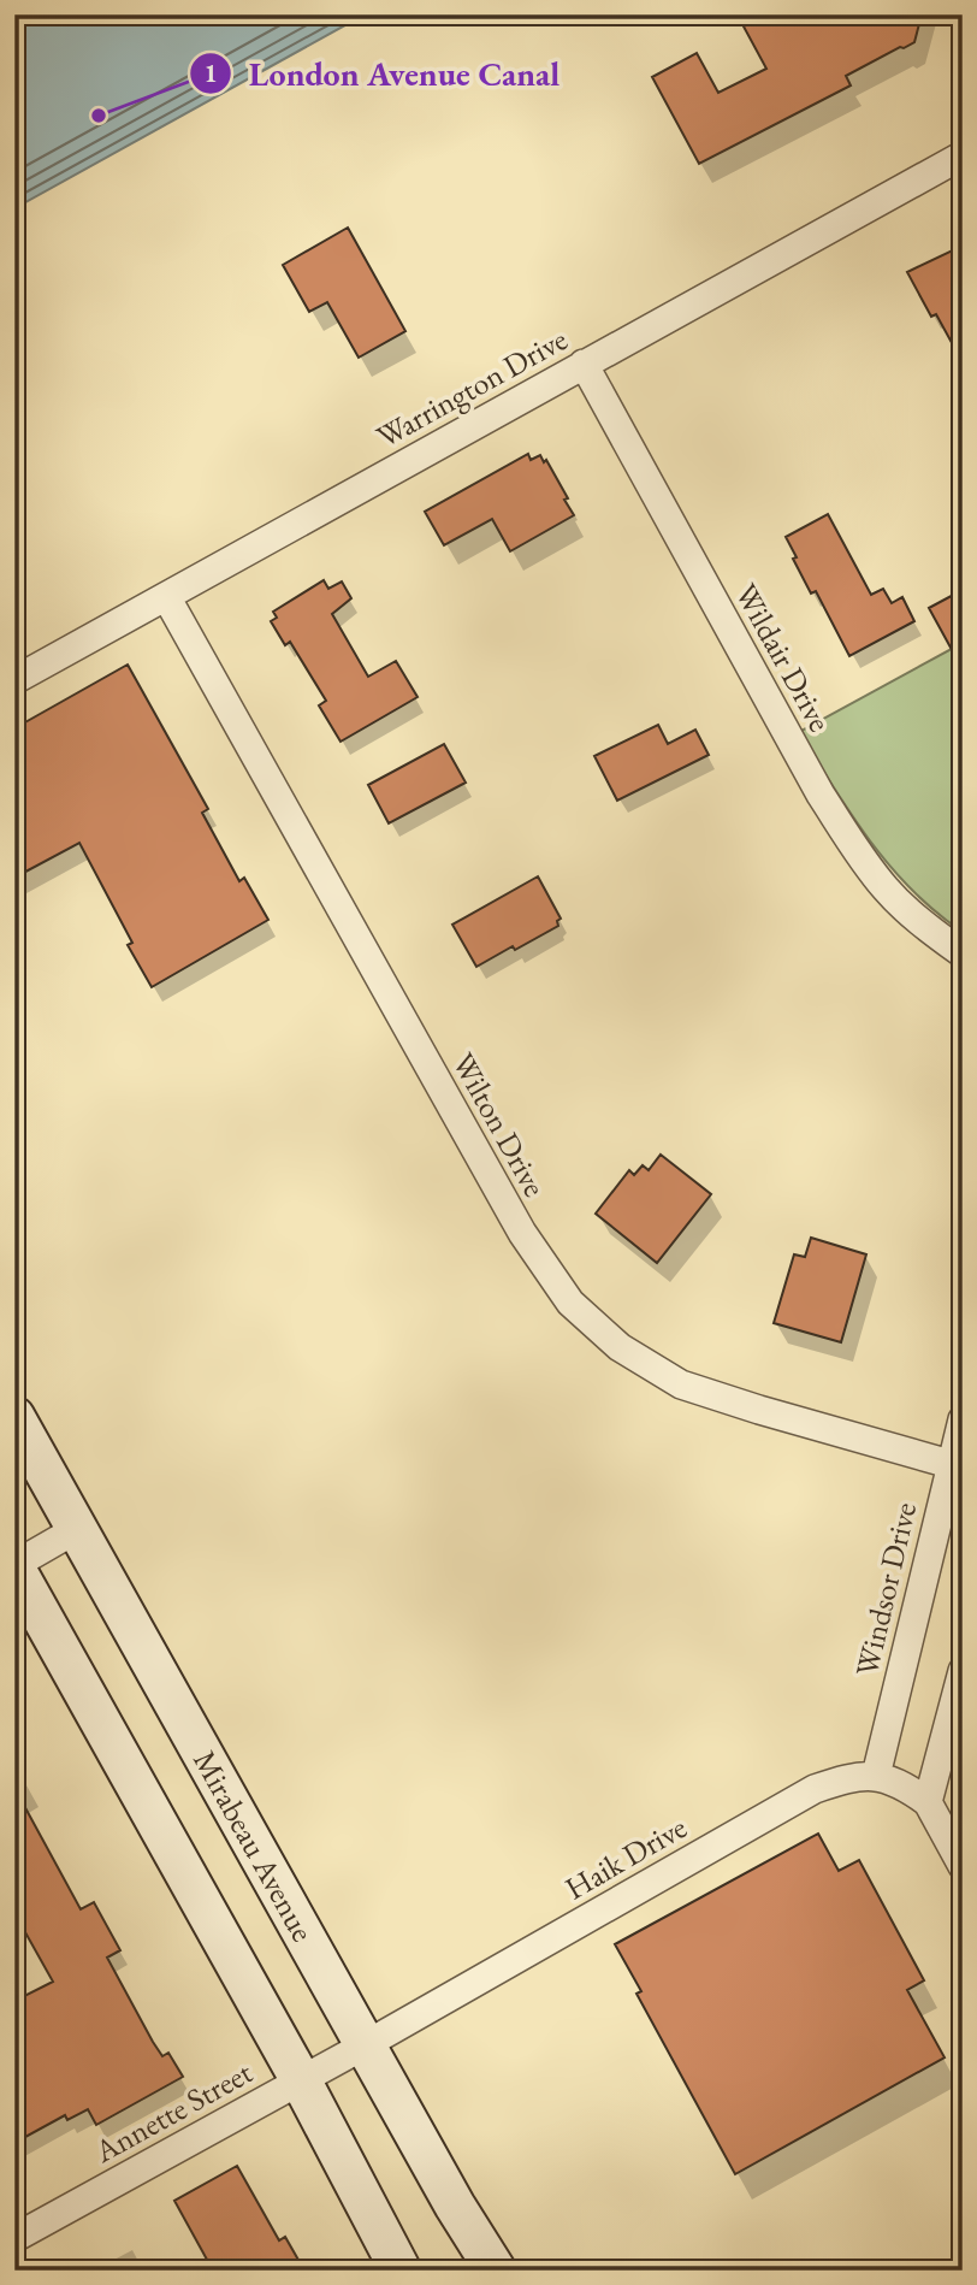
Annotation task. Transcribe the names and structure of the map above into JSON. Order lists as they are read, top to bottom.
{
  "streets": {
    "street": [
      "Warrington Drive",
      "Wildair Drive",
      "Wilton Drive",
      "Windsor Drive",
      "Mirabeau Avenue",
      "Haik Drive",
      "Annette Street"
    ]
  },
  "crossings": [
    ["Warrington Drive", "Wildair Drive"],
    ["Warrington Drive", "Wilton Drive"],
    ["Wilton Drive", "Windsor Drive"],
    ["Windsor Drive", "Haik Drive"],
    ["Mirabeau Avenue", "Haik Drive"],
    ["Mirabeau Avenue", "Annette Street"],
    ["Haik Drive", "Annette Street"]
  ],
  "places": ["London Avenue Canal"]
}
